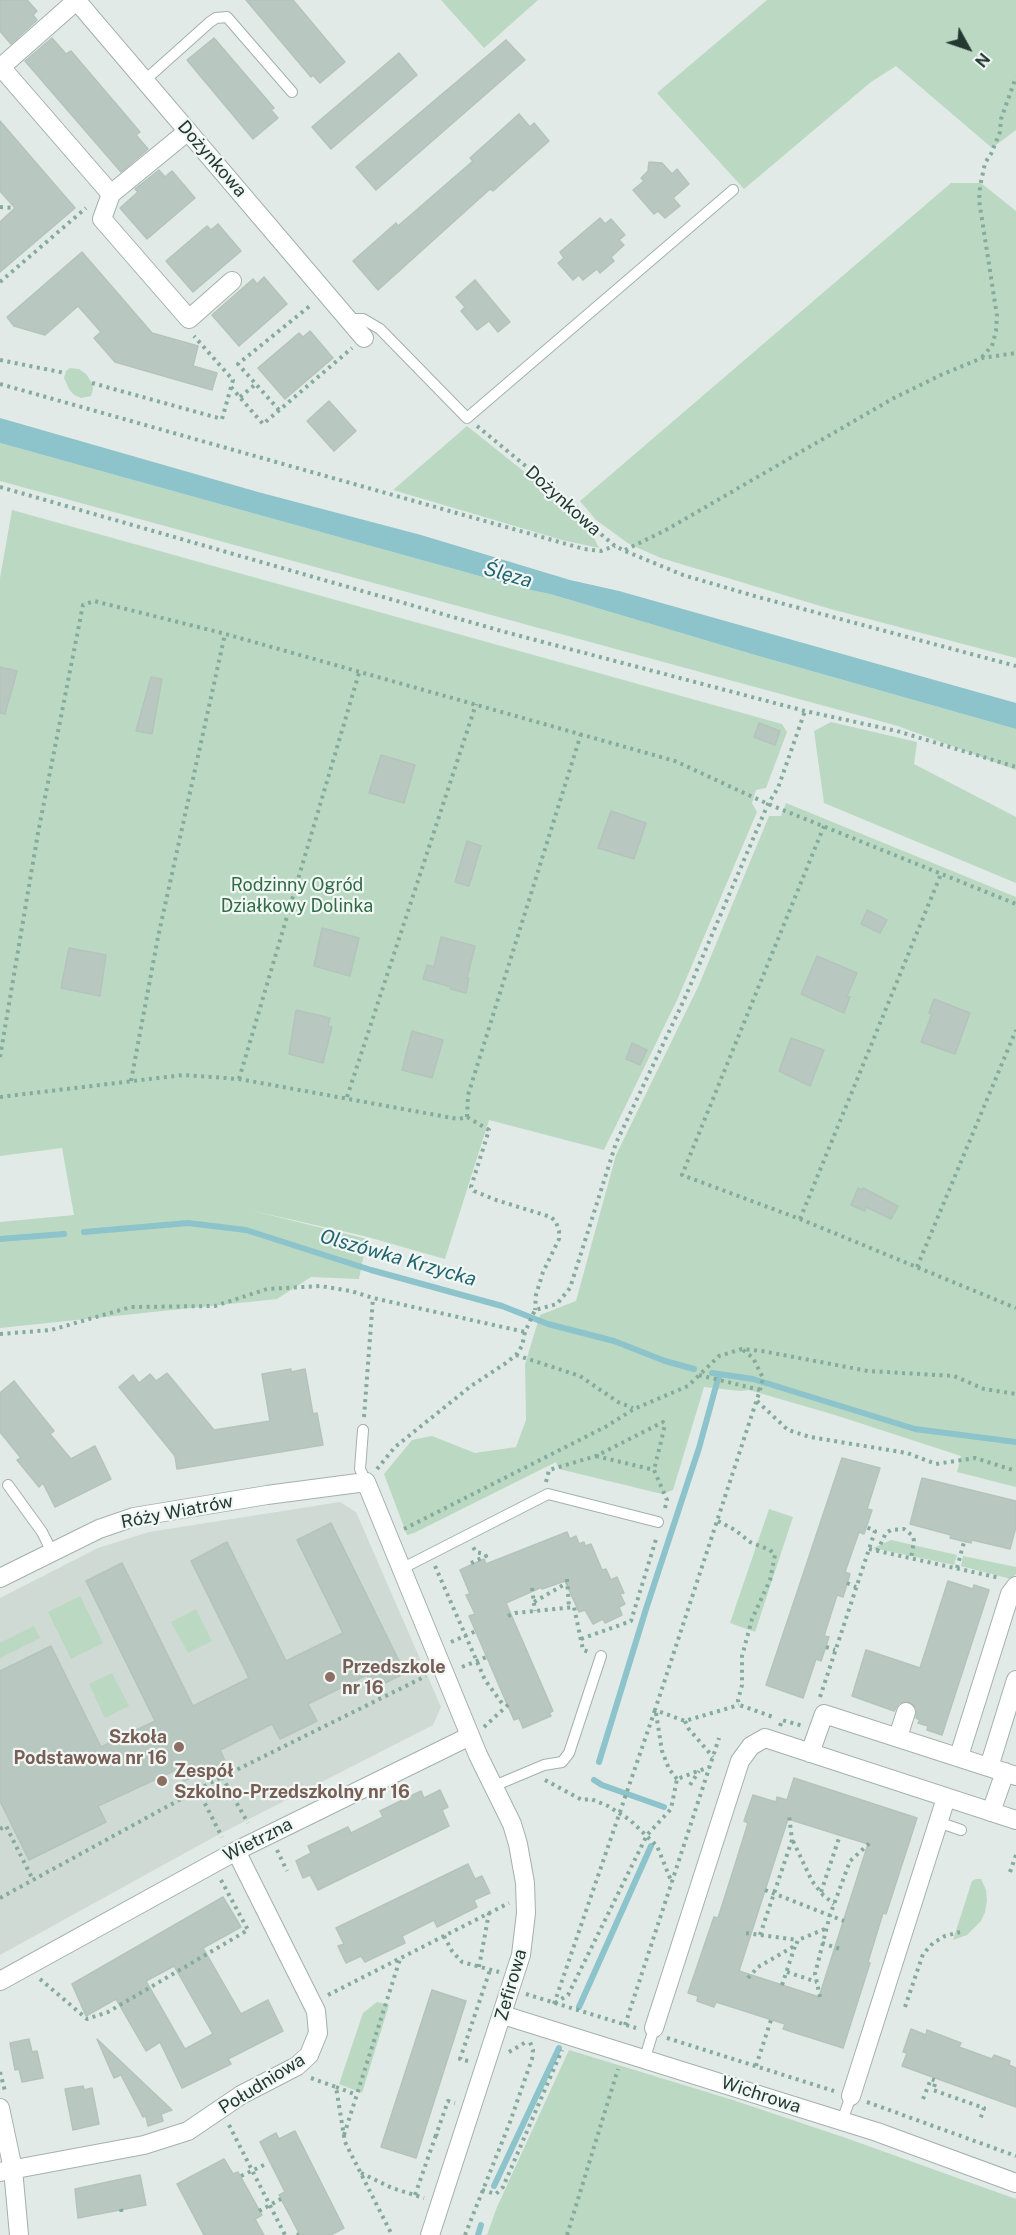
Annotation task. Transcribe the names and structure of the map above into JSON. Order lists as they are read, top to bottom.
{
  "streets": {
    "street": [
      "Dożynkowa",
      "Róży Wiatrów",
      "Wietrzna",
      "Zefirowa",
      "Południowa",
      "Wichrowa"
    ]
  },
  "crossings": [
    ["Wietrzna", "Zefirowa"],
    ["Wietrzna", "Południowa"],
    ["Zefirowa", "Wichrowa"]
  ],
  "water": ["Ślęza", "Olszówka Krzycka"],
  "parks": ["Rodzinny Ogród Działkowy Dolinka"],
  "places": ["Przedszkole nr 16", "Szkoła Podstawowa nr 16", "Zespół Szkolno-Przedszkolny nr 16"],
  "north": "bottom right"
}
